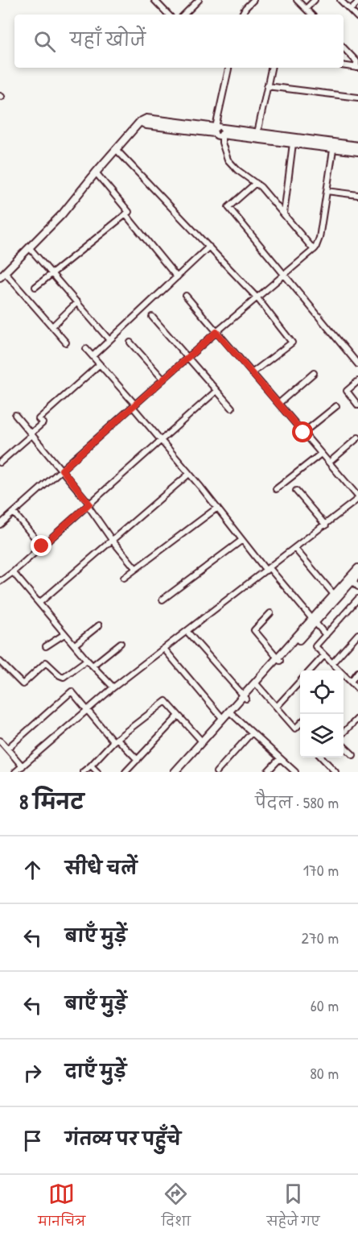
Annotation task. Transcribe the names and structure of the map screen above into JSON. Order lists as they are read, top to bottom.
{
  "page": {
    "search": "यहाँ खोजें",
    "heading": ["8 मिनट", "पैदल · 580 m"],
    "list": [
      ["सीधे चलें", "170 m"],
      ["बाएँ मुड़ें", "270 m"],
      ["बाएँ मुड़ें", "60 m"],
      ["दाएँ मुड़ें", "80 m"],
      "गंतव्य पर पहुँचे"
    ],
    "nav": ["मानचित्र", "दिशा", "सहेजे गए"]
  }
}
